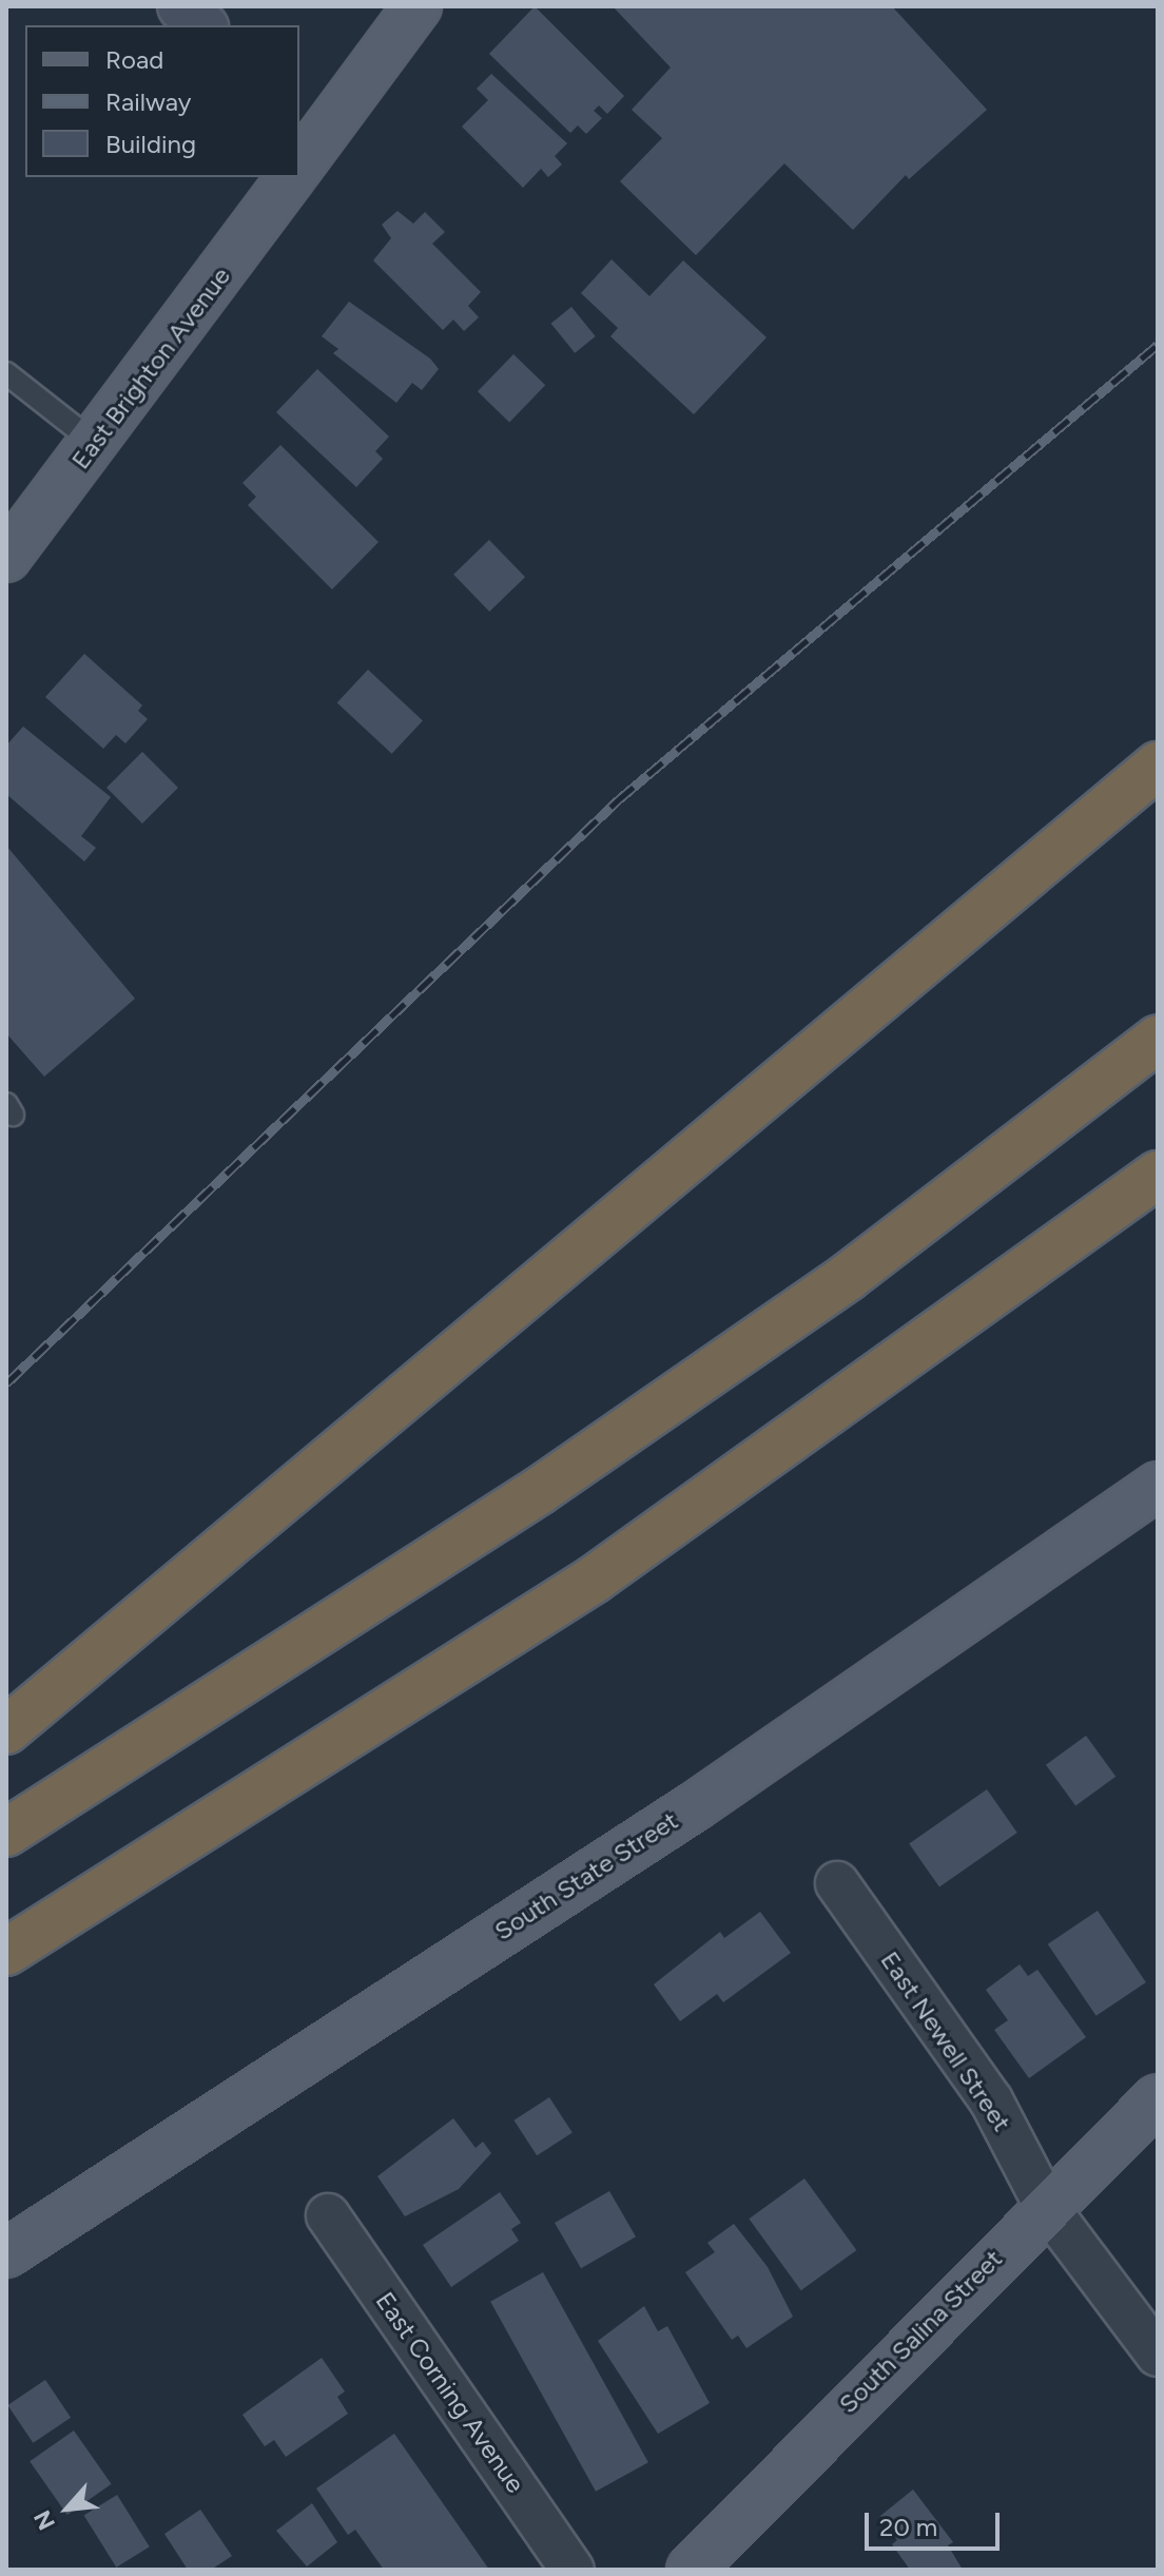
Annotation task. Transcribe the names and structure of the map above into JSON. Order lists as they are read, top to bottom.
{
  "streets": {
    "main road": ["East Brighton Avenue", "South State Street", "South Salina Street"],
    "street": ["East Newell Street", "East Corning Avenue"]
  },
  "crossings": [
    ["East Newell Street", "South Salina Street"]
  ],
  "legend": ["Road", "Railway", "Building"],
  "scale_bar": "20 m",
  "north": "bottom left"
}
